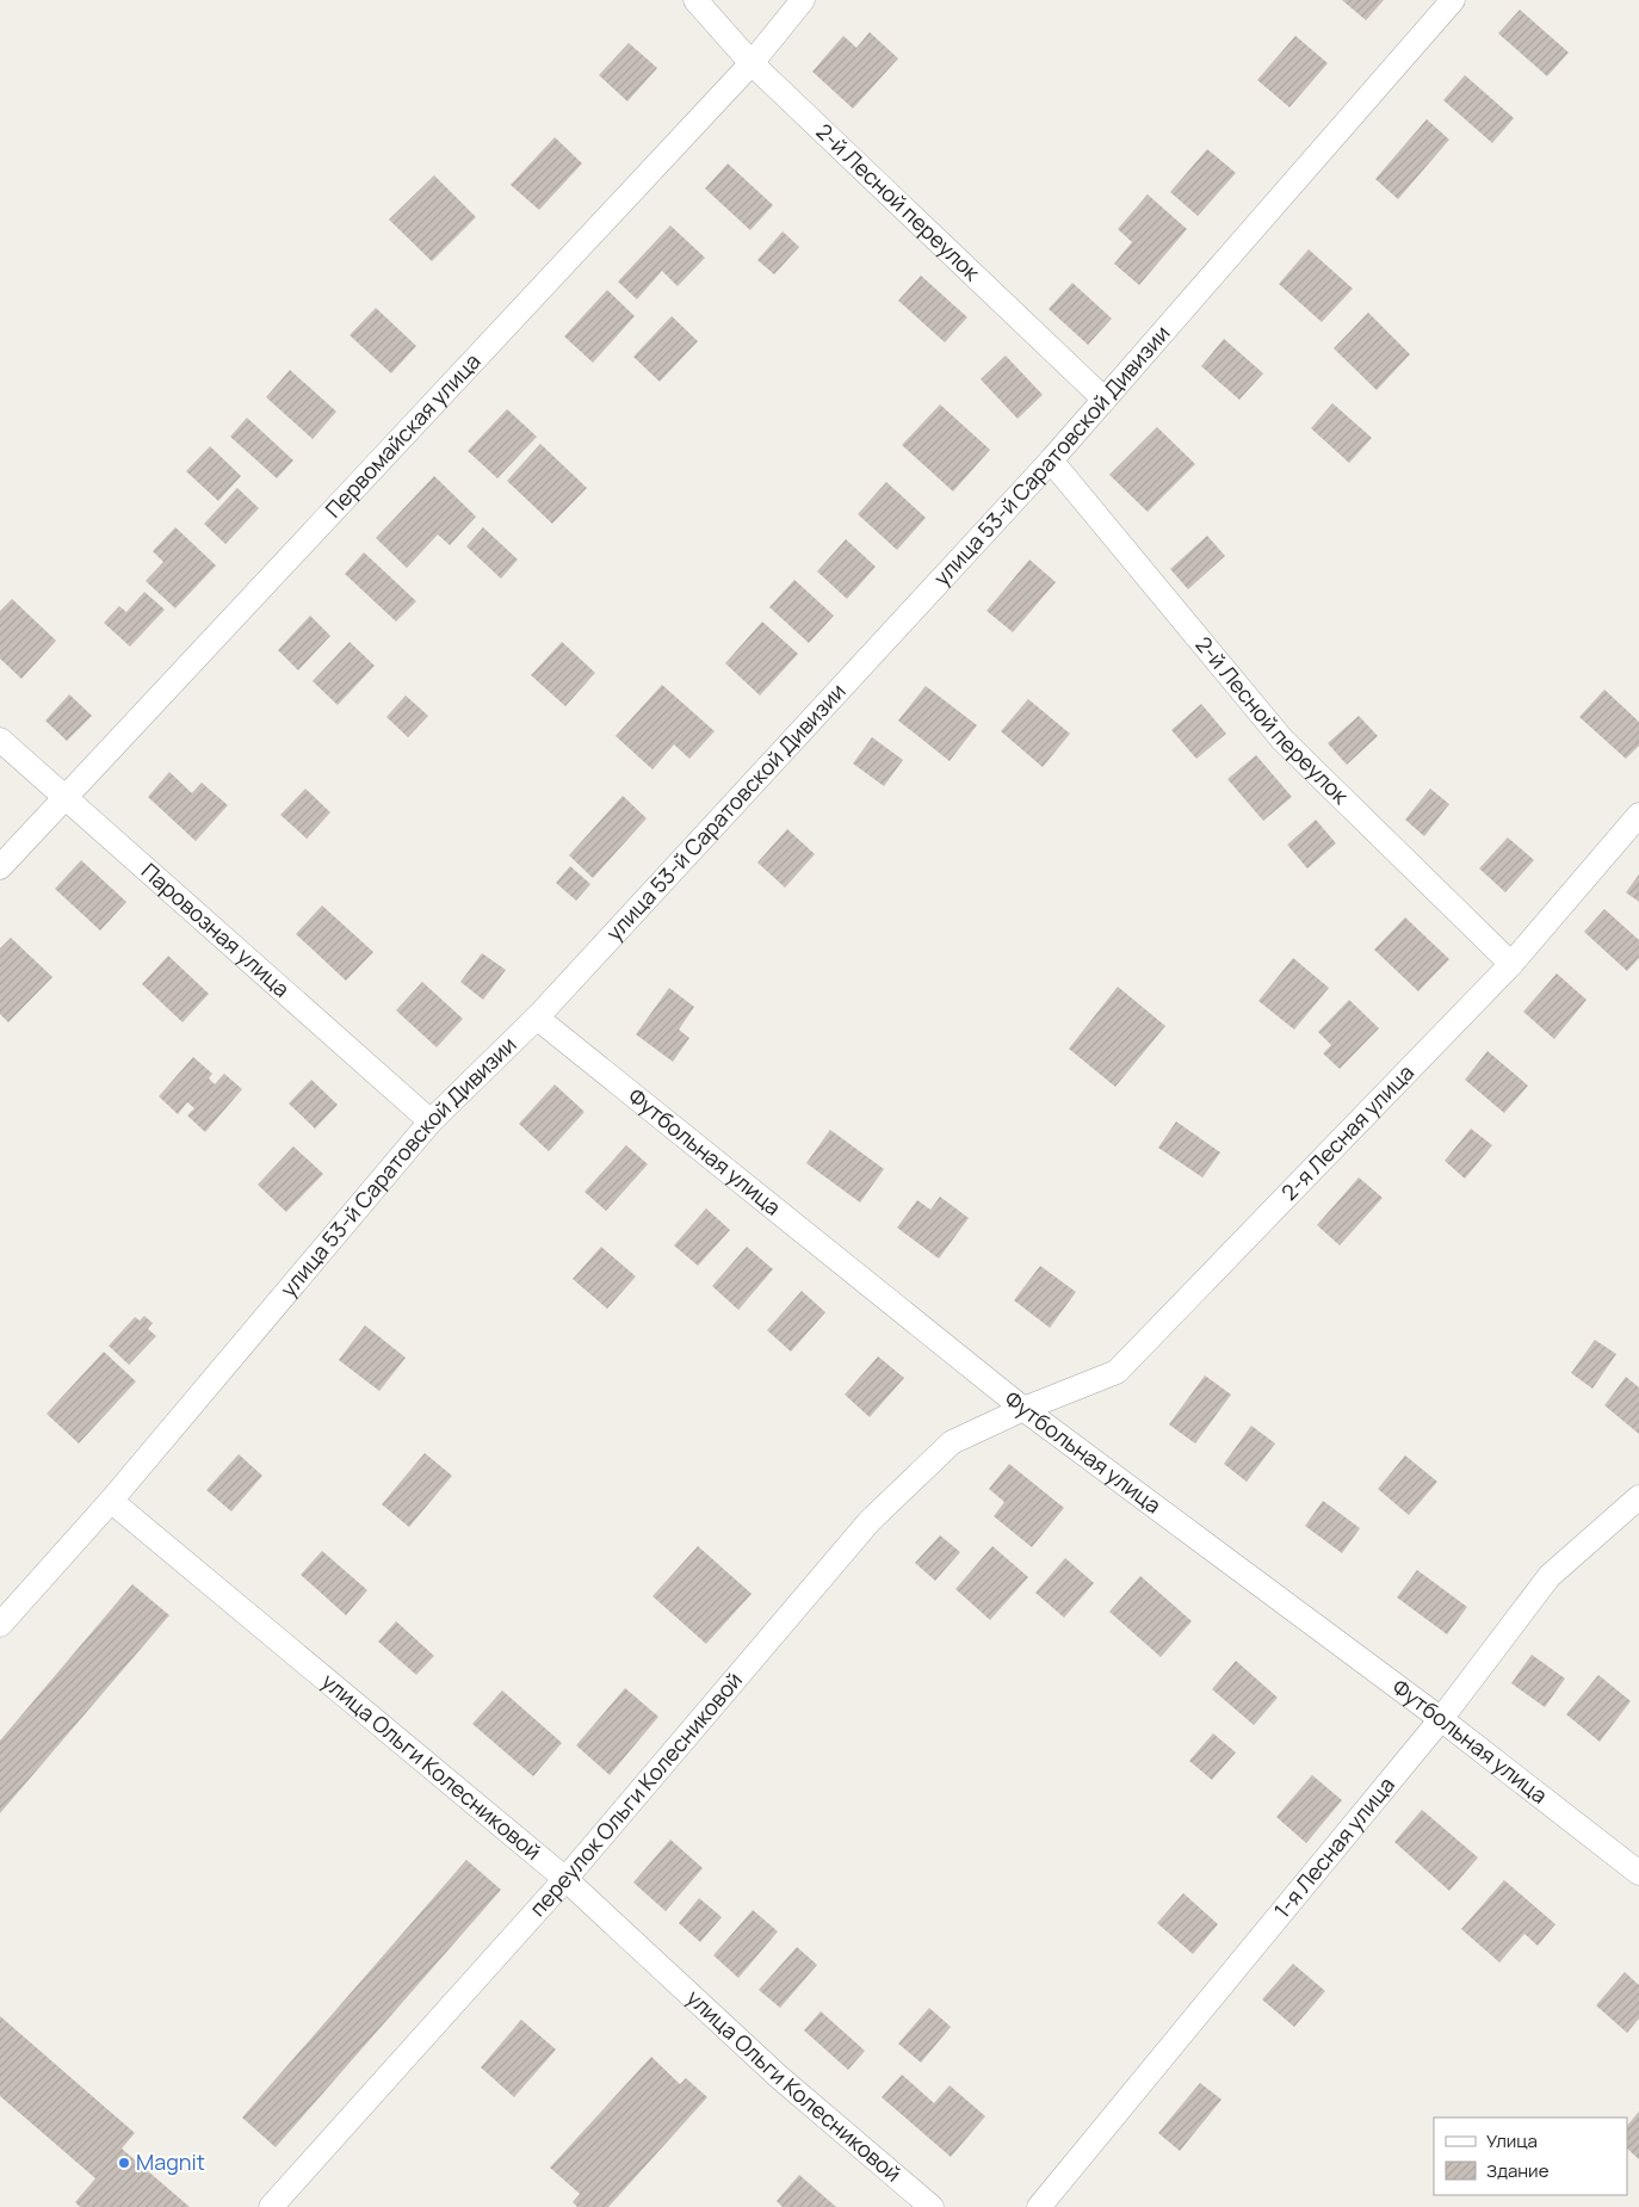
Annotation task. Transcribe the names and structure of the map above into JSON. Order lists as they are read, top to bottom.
{
  "streets": {
    "street": [
      "2-й Лесной переулок",
      "Первомайская улица",
      "улица 53-й Саратовской Дивизии",
      "Паровозная улица",
      "2-я Лесная улица",
      "Футбольная улица",
      "улица Ольги Колесниковой",
      "переулок Ольги Колесниковой",
      "1-я Лесная улица"
    ]
  },
  "crossings": [
    ["2-й Лесной переулок", "Первомайская улица"],
    ["2-й Лесной переулок", "улица 53-й Саратовской Дивизии"],
    ["2-й Лесной переулок", "2-я Лесная улица"],
    ["Первомайская улица", "Паровозная улица"],
    ["улица 53-й Саратовской Дивизии", "Паровозная улица"],
    ["улица 53-й Саратовской Дивизии", "Футбольная улица"],
    ["улица 53-й Саратовской Дивизии", "улица Ольги Колесниковой"],
    ["2-я Лесная улица", "Футбольная улица"],
    ["2-я Лесная улица", "переулок Ольги Колесниковой"],
    ["Футбольная улица", "переулок Ольги Колесниковой"],
    ["Футбольная улица", "1-я Лесная улица"],
    ["улица Ольги Колесниковой", "переулок Ольги Колесниковой"]
  ],
  "places": ["Magnit"],
  "legend": ["Улица", "Здание"]
}
